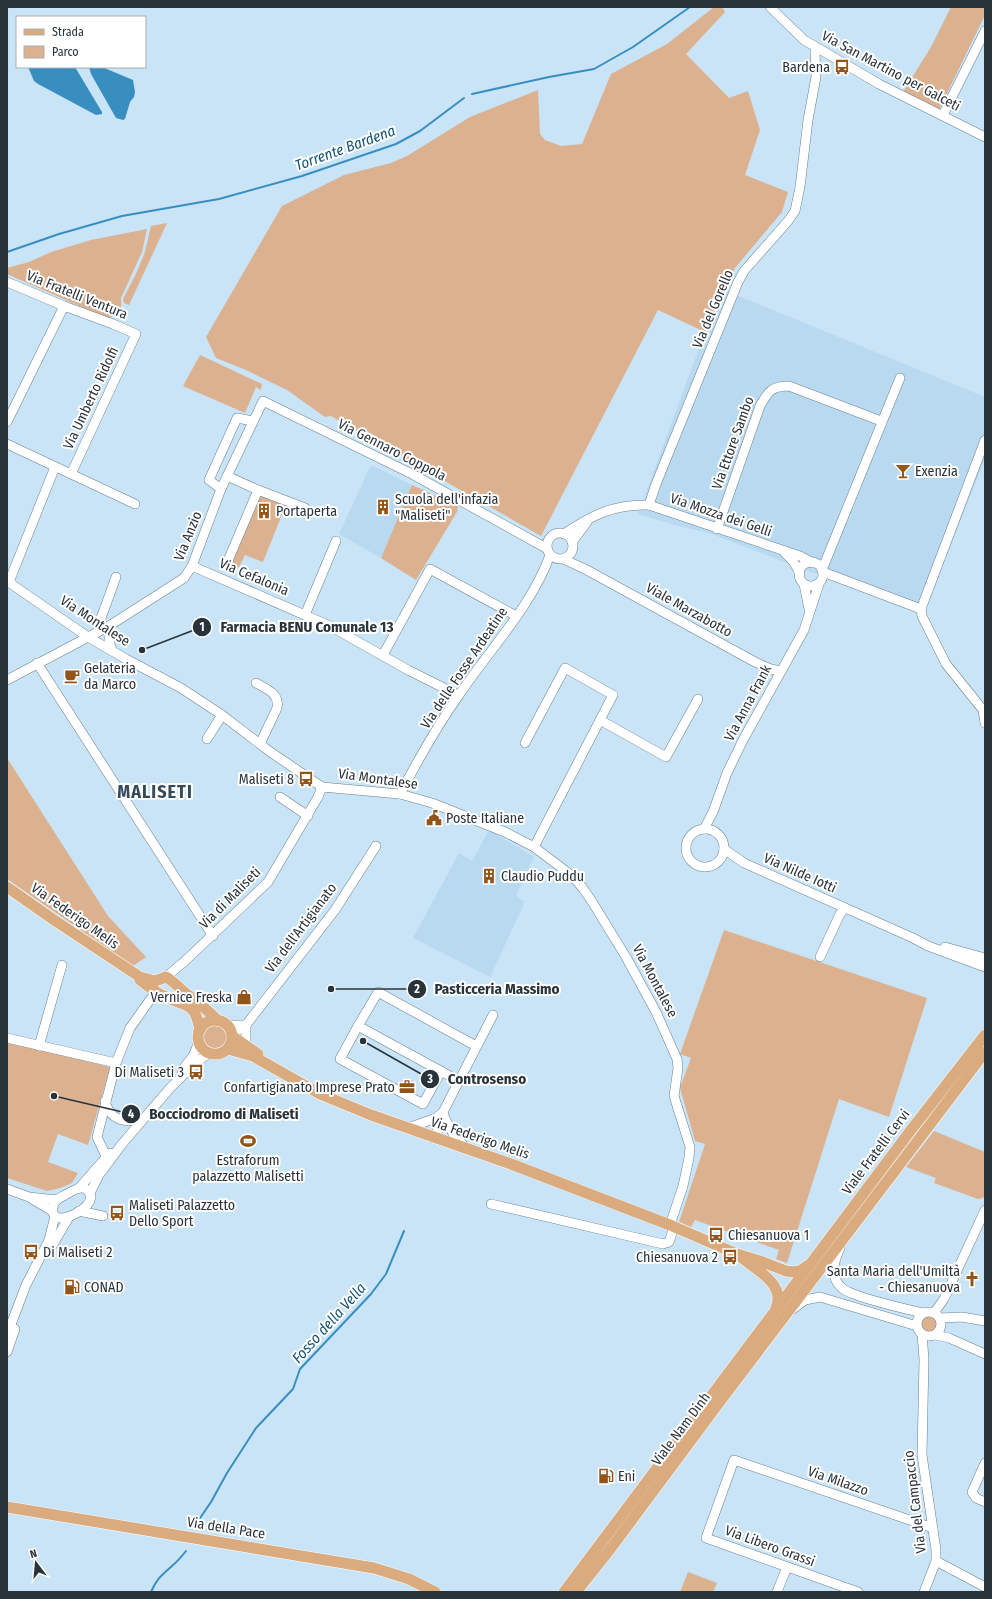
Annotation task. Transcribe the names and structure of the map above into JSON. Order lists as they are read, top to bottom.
{
  "streets": {
    "main road": [
      "Via Federigo Melis",
      "Viale Fratelli Cervi",
      "Viale Nam Dinh",
      "Via della Pace"
    ],
    "street": [
      "Via San Martino per Galceti",
      "Via Fratelli Ventura",
      "Via del Gorello",
      "Via Umberto Ridolfi",
      "Via Ettore Sambo",
      "Via Gennaro Coppola",
      "Via Mozza dei Gelli",
      "Via Anzio",
      "Via Cefalonia",
      "Viale Marzabotto",
      "Via Montalese",
      "Via delle Fosse Ardeatine",
      "Via Anna Frank",
      "Via Nilde Iotti",
      "Via di Maliseti",
      "Via dell'Artigianato",
      "Via Milazzo",
      "Via del Campaccio",
      "Via Libero Grassi"
    ]
  },
  "crossings": [
    ["Via San Martino per Galceti", "Via del Gorello"],
    ["Via Fratelli Ventura", "Via Umberto Ridolfi"],
    ["Via del Gorello", "Via Mozza dei Gelli"],
    ["Via Ettore Sambo", "Via Mozza dei Gelli"],
    ["Via Gennaro Coppola", "Via Anzio"],
    ["Via Gennaro Coppola", "Viale Marzabotto"],
    ["Via Gennaro Coppola", "Via delle Fosse Ardeatine"],
    ["Via Mozza dei Gelli", "Via Anna Frank"],
    ["Via Anzio", "Via Cefalonia"],
    ["Via Anzio", "Via Montalese"],
    ["Via Cefalonia", "Via delle Fosse Ardeatine"],
    ["Viale Marzabotto", "Via delle Fosse Ardeatine"],
    ["Viale Marzabotto", "Via Anna Frank"],
    ["Via Montalese", "Via delle Fosse Ardeatine"],
    ["Via Montalese", "Via di Maliseti"],
    ["Via Montalese", "Via Federigo Melis"],
    ["Via di Maliseti", "Via Federigo Melis"],
    ["Via Federigo Melis", "Via dell'Artigianato"],
    ["Viale Fratelli Cervi", "Viale Nam Dinh"],
    ["Via Milazzo", "Via del Campaccio"],
    ["Via Milazzo", "Via Libero Grassi"]
  ],
  "districts": ["MALISETI"],
  "water": ["Torrente Bardena", "Fosso della Vella"],
  "places": {
    "bus stop": [
      "Bardena",
      "Maliseti 8",
      "Di Maliseti 3",
      "Maliseti Palazzetto Dello Sport",
      "Chiesanuova 1",
      "Di Maliseti 2",
      "Chiesanuova 2"
    ],
    "bar": ["Exenzia"],
    "building": ["Scuola dell'infazia \"Maliseti\"", "Portaperta", "Claudio Puddu"],
    "other": [
      "Farmacia BENU Comunale 13",
      "Pasticceria Massimo",
      "Controsenso",
      "Bocciodromo di Maliseti"
    ],
    "cafe": ["Gelateria da Marco"],
    "public building": ["Poste Italiane"],
    "shop": ["Vernice Freska"],
    "office": ["Confartigianato Imprese Prato"],
    "sports": ["Estraforum palazzetto Malisetti"],
    "church": ["Santa Maria dell'Umiltà - Chiesanuova"],
    "fuel station": ["CONAD", "Eni"]
  },
  "legend": ["Strada", "Parco"],
  "north": "top"
}
